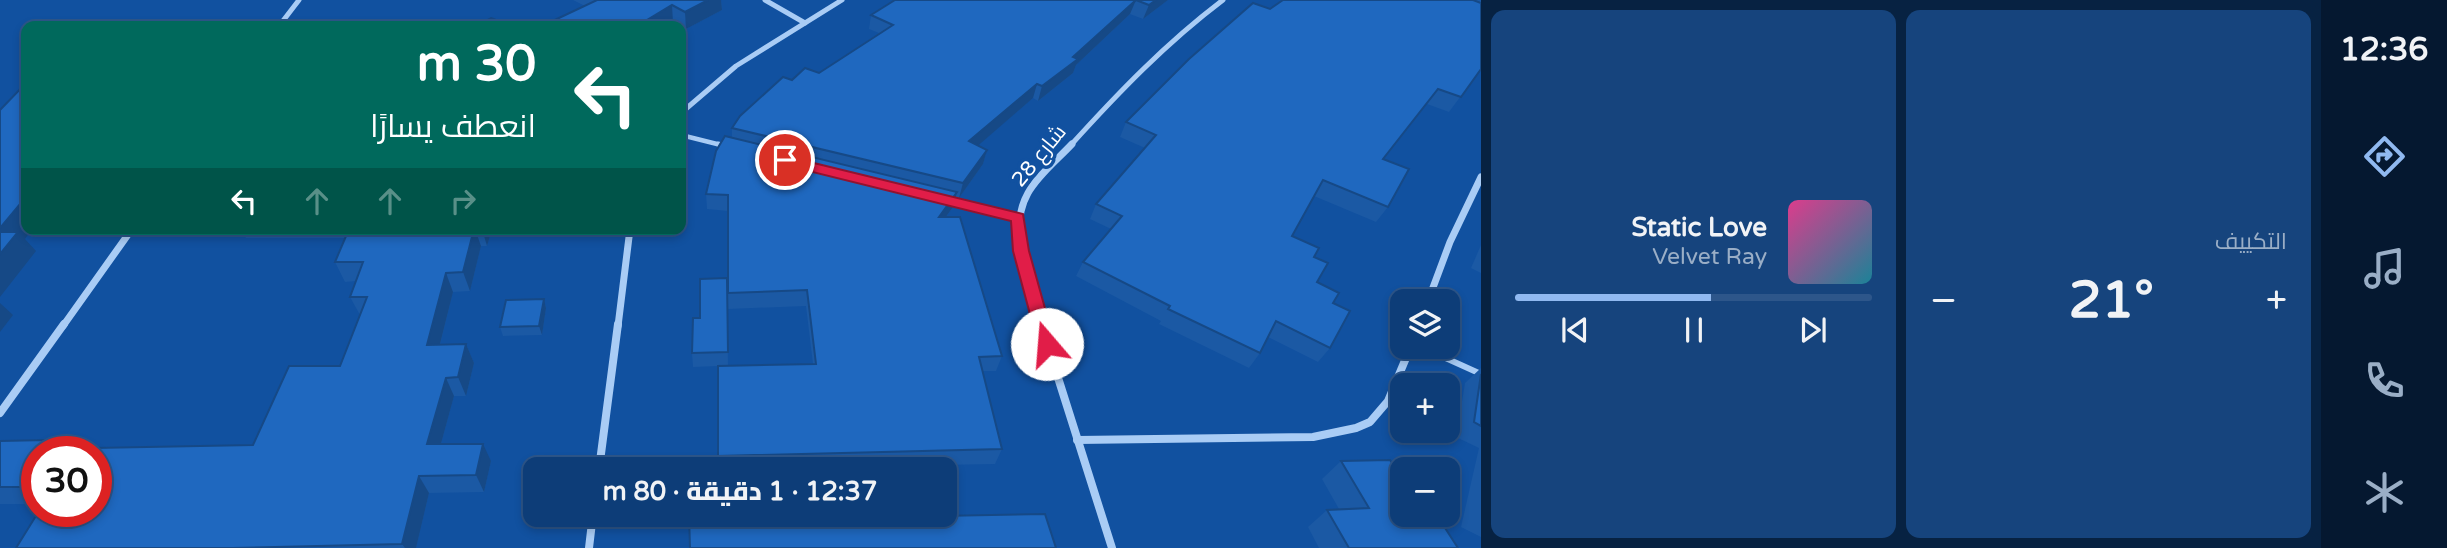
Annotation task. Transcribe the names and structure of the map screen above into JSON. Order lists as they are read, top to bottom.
{
  "streets": {
    "street": ["شارع 28"]
  },
  "page": {
    "tabs": "12:36",
    "tile": "التكييف",
    "turn": ["30 m", "انعطف يسارًا"],
    "song": ["Static Love", "Velvet Ray"],
    "heat": ["−", "21°", "+"],
    "map_buttons": ["+", "−"],
    "limit": "30",
    "trip": "12:37 · 1 دقيقة · 80 m"
  }
}
